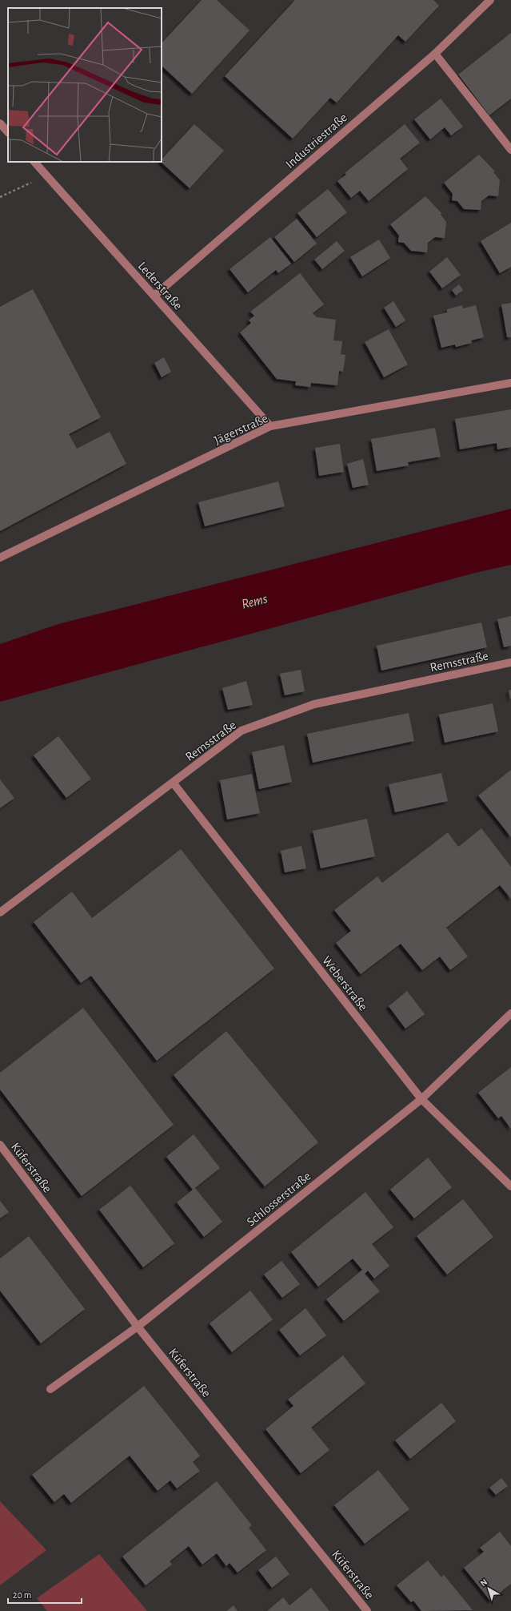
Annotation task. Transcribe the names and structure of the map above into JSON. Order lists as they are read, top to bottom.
{
  "streets": {
    "street": [
      "Industriestraße",
      "Lederstraße",
      "Jägerstraße",
      "Remsstraße",
      "Weberstraße",
      "Küferstraße",
      "Schlosserstraße"
    ]
  },
  "crossings": [
    ["Industriestraße", "Lederstraße"],
    ["Lederstraße", "Jägerstraße"],
    ["Remsstraße", "Weberstraße"],
    ["Weberstraße", "Schlosserstraße"],
    ["Küferstraße", "Schlosserstraße"]
  ],
  "water": ["Rems"],
  "scale_bar": "20 m",
  "north": "top left"
}
